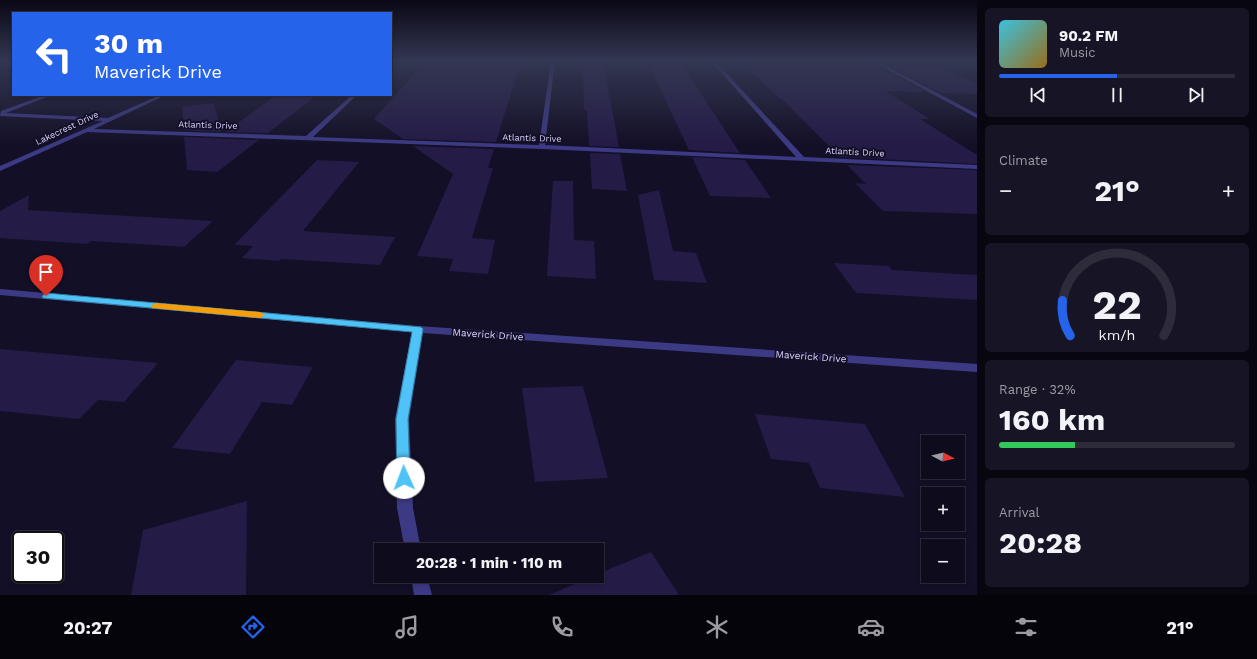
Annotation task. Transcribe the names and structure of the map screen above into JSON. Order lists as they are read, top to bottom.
{
  "streets": {
    "street": ["Atlantis Drive", "Lakecrest Drive", "Maverick Drive"]
  },
  "crossings": [
    ["Atlantis Drive", "Lakecrest Drive"]
  ],
  "north": "right",
  "page": {
    "turn": ["30 m", "Maverick Drive"],
    "song": ["90.2 FM", "Music"],
    "tile": [
      "Climate",
      ["Range · 32%", "160 km"],
      ["Arrival", "20:28"]
    ],
    "heat": ["−", "21°", "+"],
    "map_buttons": ["+", "−"],
    "limit": "30",
    "trip": "20:28 · 1 min · 110 m",
    "tabs": ["20:27", "21°"],
    "gauge": ["22", "km/h"]
  }
}
